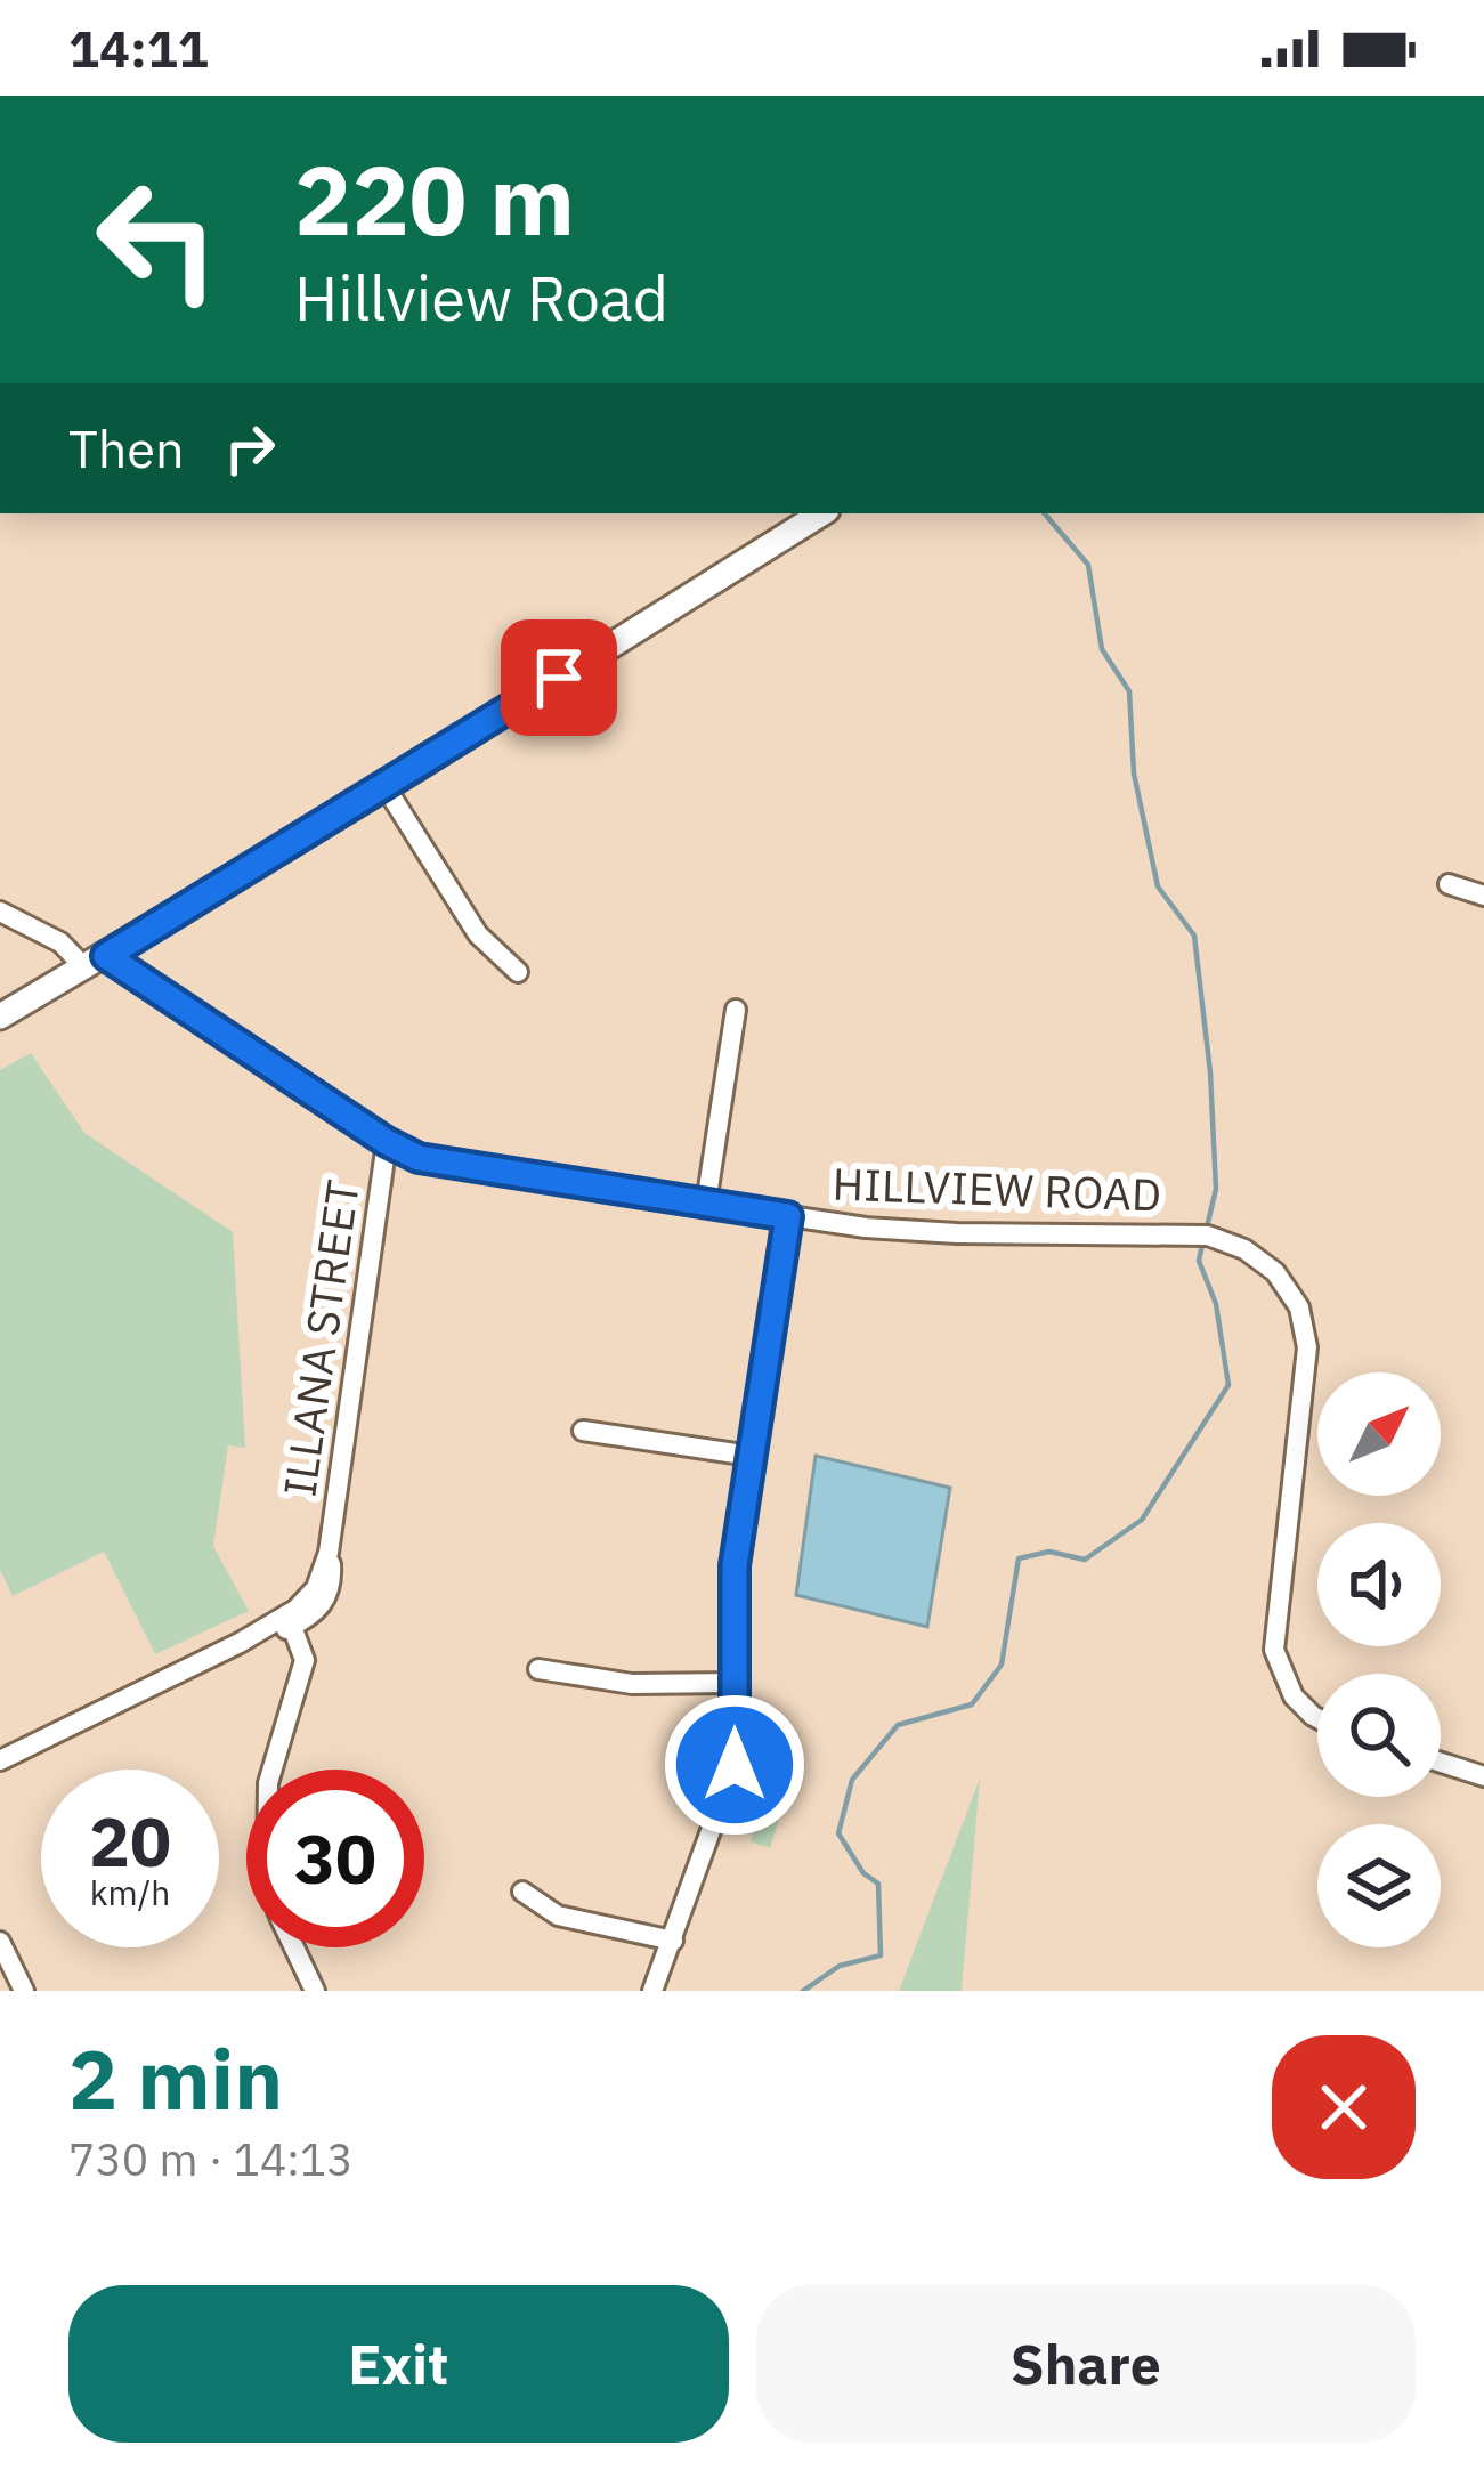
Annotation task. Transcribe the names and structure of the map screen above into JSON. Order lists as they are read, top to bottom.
{
  "streets": {
    "street": ["HILLVIEW ROAD", "ILLANA STREET"]
  },
  "crossings": [
    ["HILLVIEW ROAD", "ILLANA STREET"]
  ],
  "north": "top right",
  "page": {
    "status": "14:11",
    "turn": ["220 m", "Hillview Road"],
    "then": "Then",
    "speed": "20 km/h",
    "limit": "30",
    "heading": ["2 min", "730 m · 14:13"],
    "buttons": ["Exit", "Share"]
  }
}
